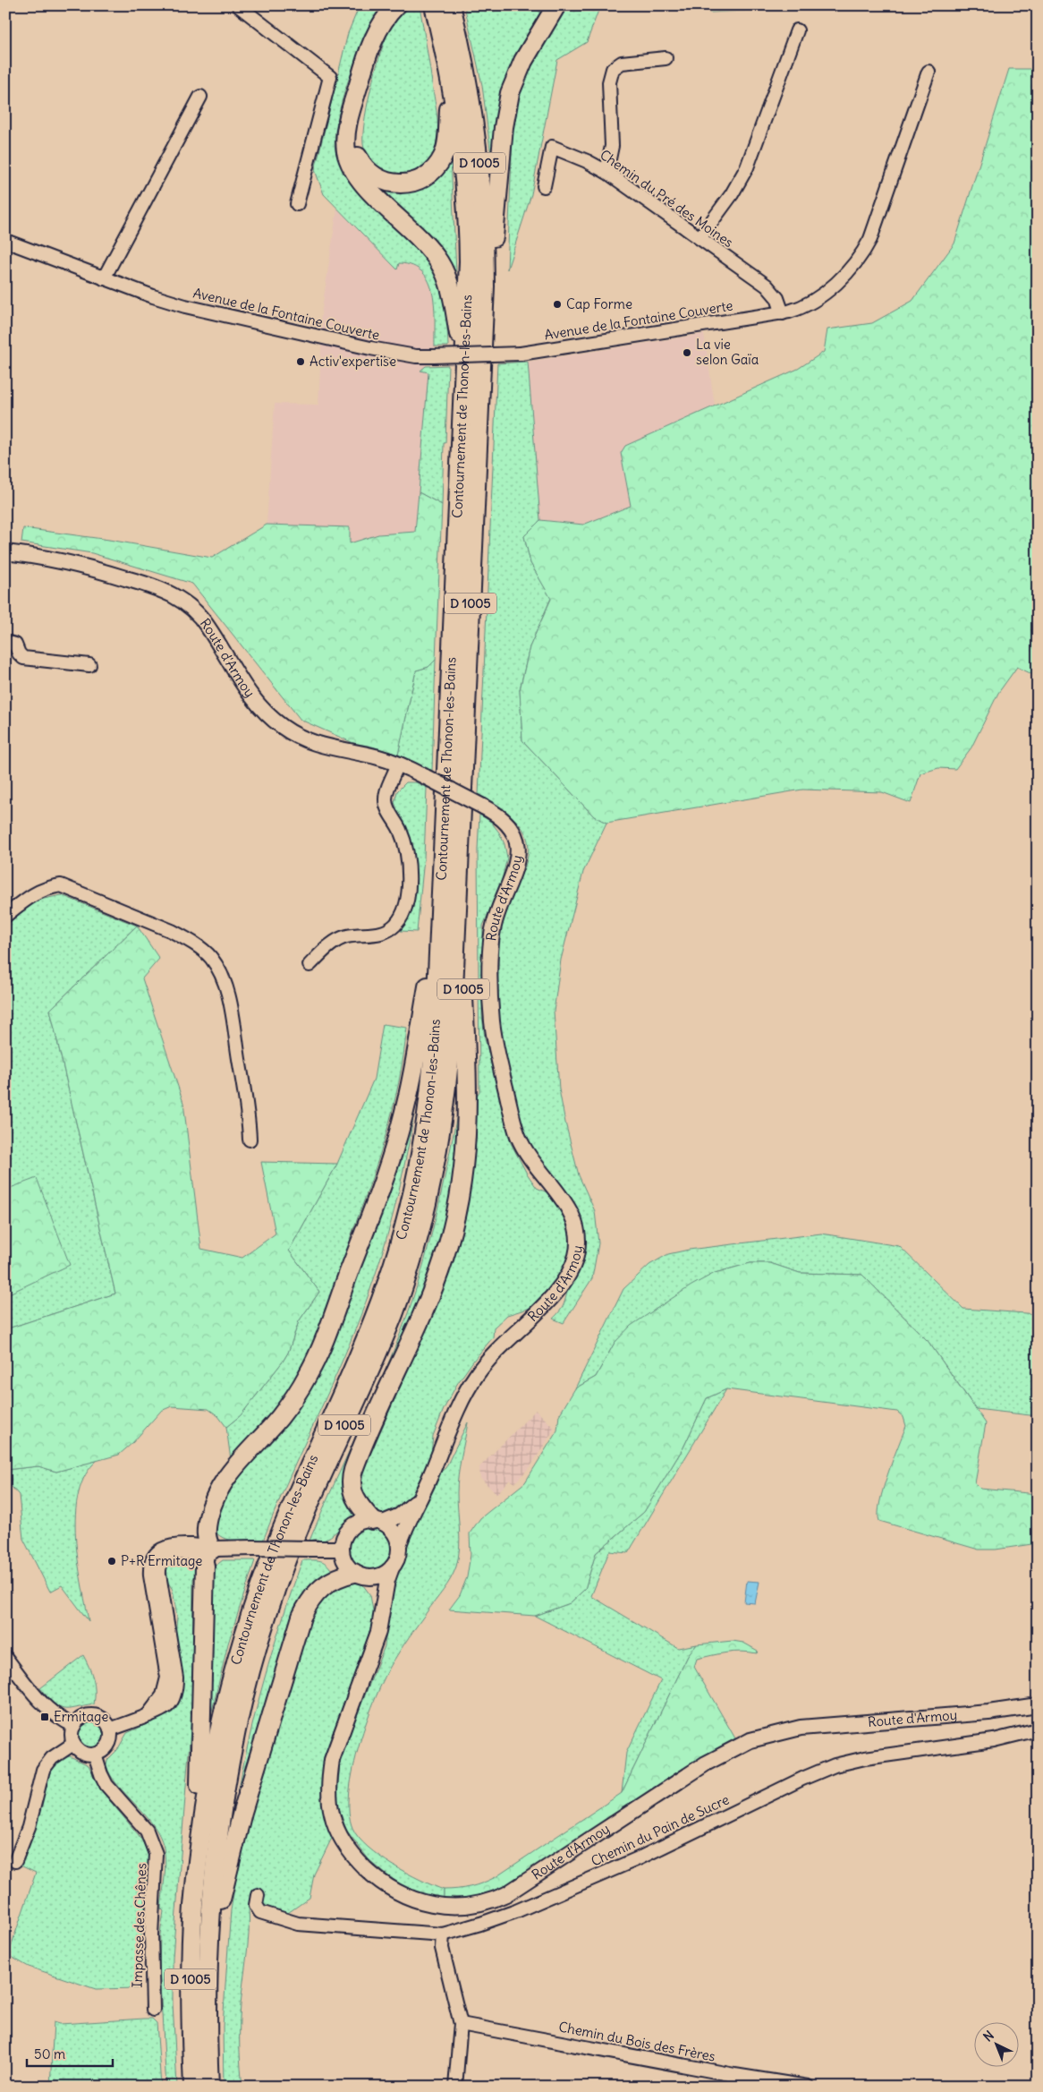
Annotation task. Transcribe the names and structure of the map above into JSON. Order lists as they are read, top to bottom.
{
  "streets": {
    "highway": ["D 1005", "Contournement de Thonon-les-Bains"],
    "main road": ["Route d'Armoy"],
    "street": [
      "Chemin du Pré des Moines",
      "Avenue de la Fontaine Couverte",
      "Chemin du Pain de Sucre",
      "Impasse des Chênes",
      "Chemin du Bois des Frères"
    ]
  },
  "crossings": [
    ["D 1005", "Contournement de Thonon-les-Bains"],
    ["D 1005", "Route d'Armoy"],
    ["Chemin du Pré des Moines", "Avenue de la Fontaine Couverte"]
  ],
  "places": {
    "other": [
      "Cap Forme",
      "La vie selon Gaïa",
      "Activ'expertise",
      "P+R Ermitage"
    ],
    "transit": ["Ermitage"]
  },
  "scale_bar": "50 m",
  "north": "top left"
}
